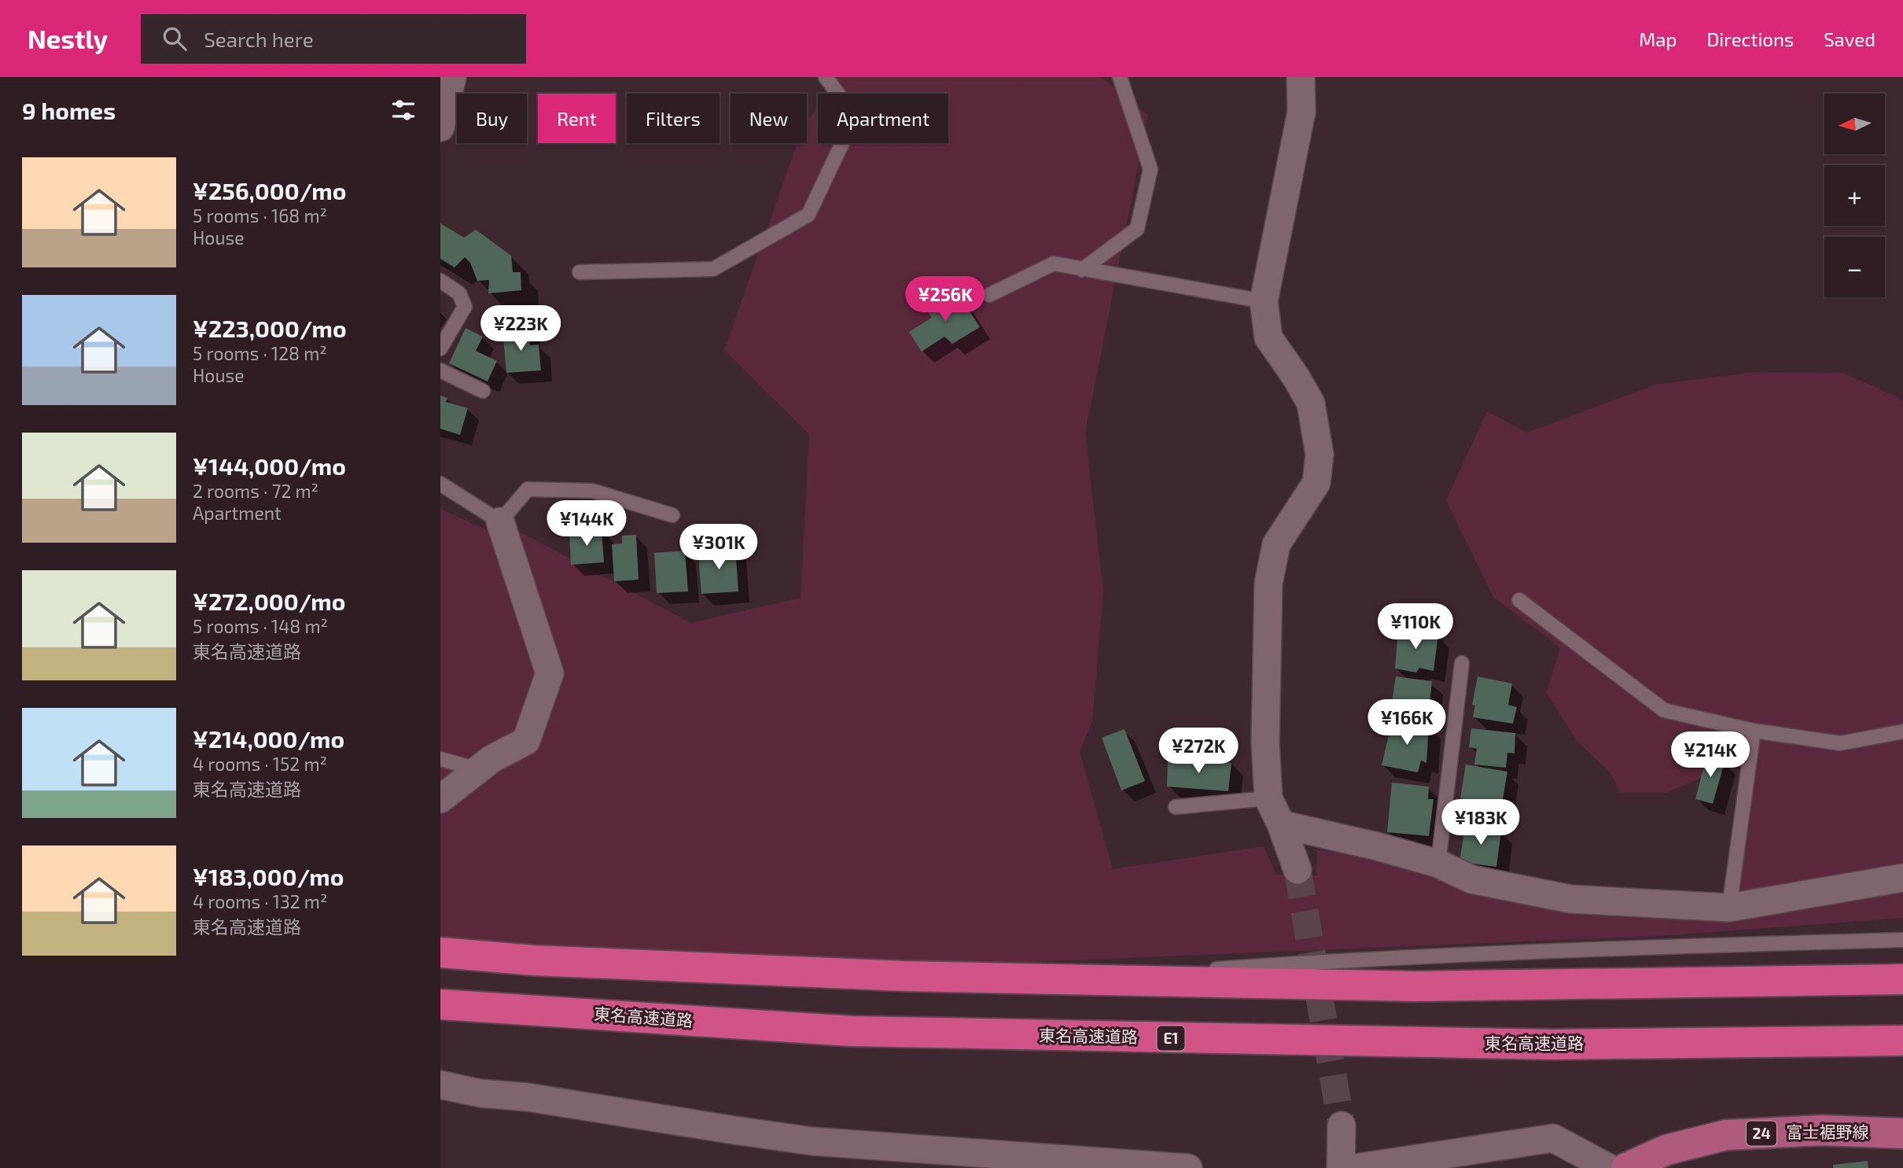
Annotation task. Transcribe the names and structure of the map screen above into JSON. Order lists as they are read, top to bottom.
{
  "streets": {
    "highway": ["東名高速道路", "E1"],
    "main road": ["富士裾野線", "24"]
  },
  "north": "left",
  "page": {
    "header": "Nestly",
    "search": "Search here",
    "nav": ["Map", "Directions", "Saved"],
    "heading": "9 homes",
    "map_buttons": ["+", "−"],
    "chip": [
      "Buy",
      "Rent",
      "Filters",
      "New",
      "Apartment"
    ],
    "list": [
      {
        "name": "¥256,000/mo",
        "note": "5 rooms · 168 m² · House"
      },
      {
        "name": "¥223,000/mo",
        "note": "5 rooms · 128 m² · House"
      },
      {
        "name": "¥144,000/mo",
        "note": "2 rooms · 72 m² · Apartment"
      },
      {
        "name": "¥272,000/mo",
        "note": "5 rooms · 148 m² · 東名高速道路"
      },
      {
        "name": "¥214,000/mo",
        "note": "4 rooms · 152 m² · 東名高速道路"
      },
      {
        "name": "¥183,000/mo",
        "note": "4 rooms · 132 m² · 東名高速道路"
      }
    ],
    "price": [
      "¥256K",
      "¥223K",
      "¥144K",
      "¥301K",
      "¥110K",
      "¥166K",
      "¥272K",
      "¥214K",
      "¥183K"
    ]
  }
}
